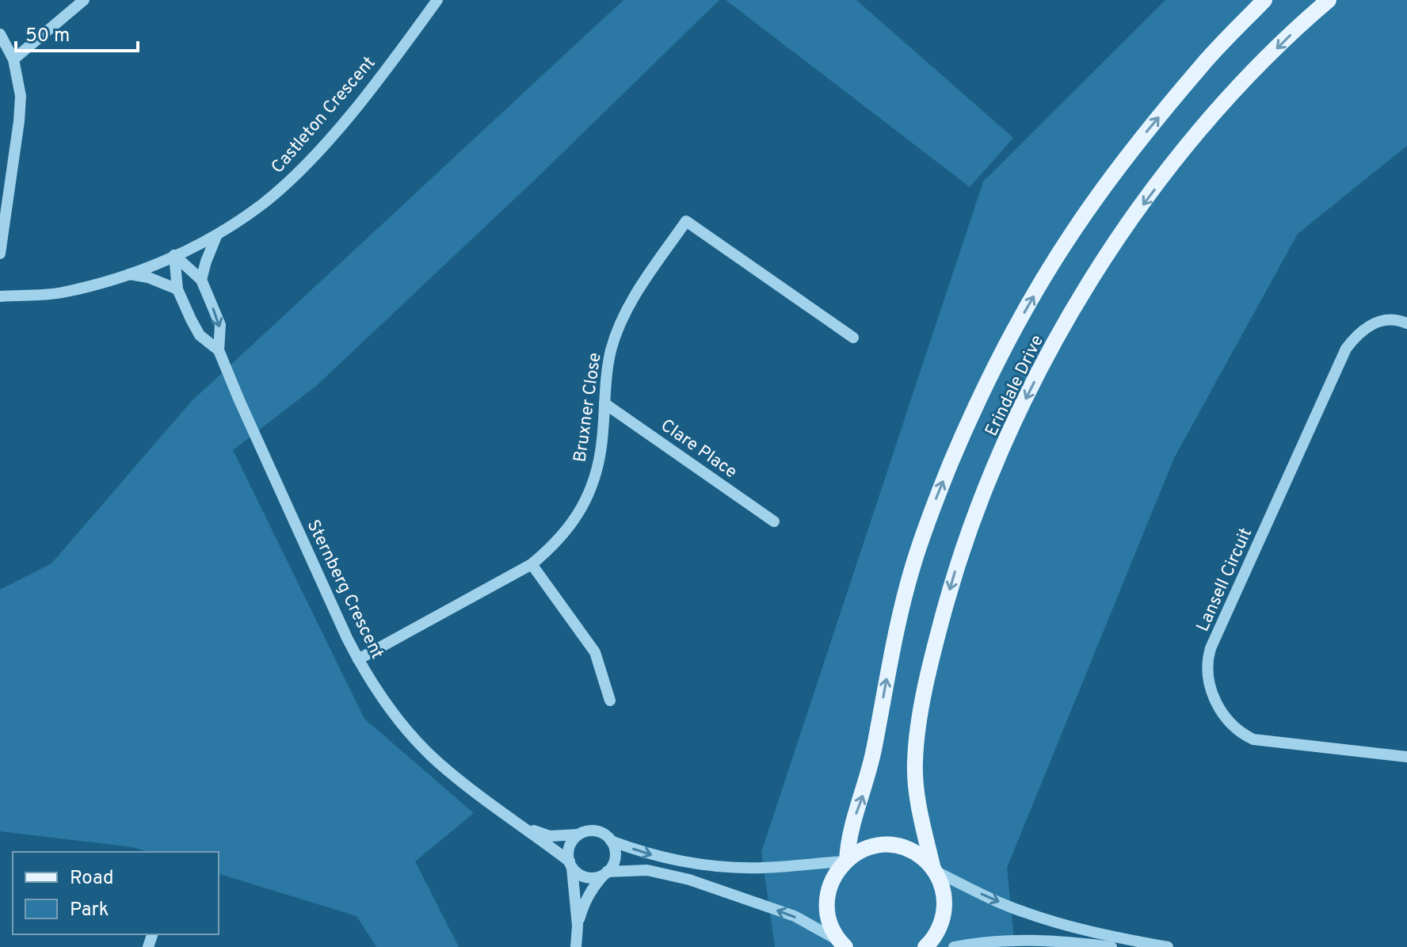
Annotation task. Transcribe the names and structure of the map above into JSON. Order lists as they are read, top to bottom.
{
  "streets": {
    "main road": ["Erindale Drive"],
    "street": [
      "Castleton Crescent",
      "Bruxner Close",
      "Clare Place",
      "Lansell Circuit",
      "Sternberg Crescent"
    ]
  },
  "crossings": [
    ["Castleton Crescent", "Sternberg Crescent"],
    ["Bruxner Close", "Clare Place"],
    ["Bruxner Close", "Sternberg Crescent"]
  ],
  "legend": ["Road", "Park"],
  "scale_bar": "50 m"
}
